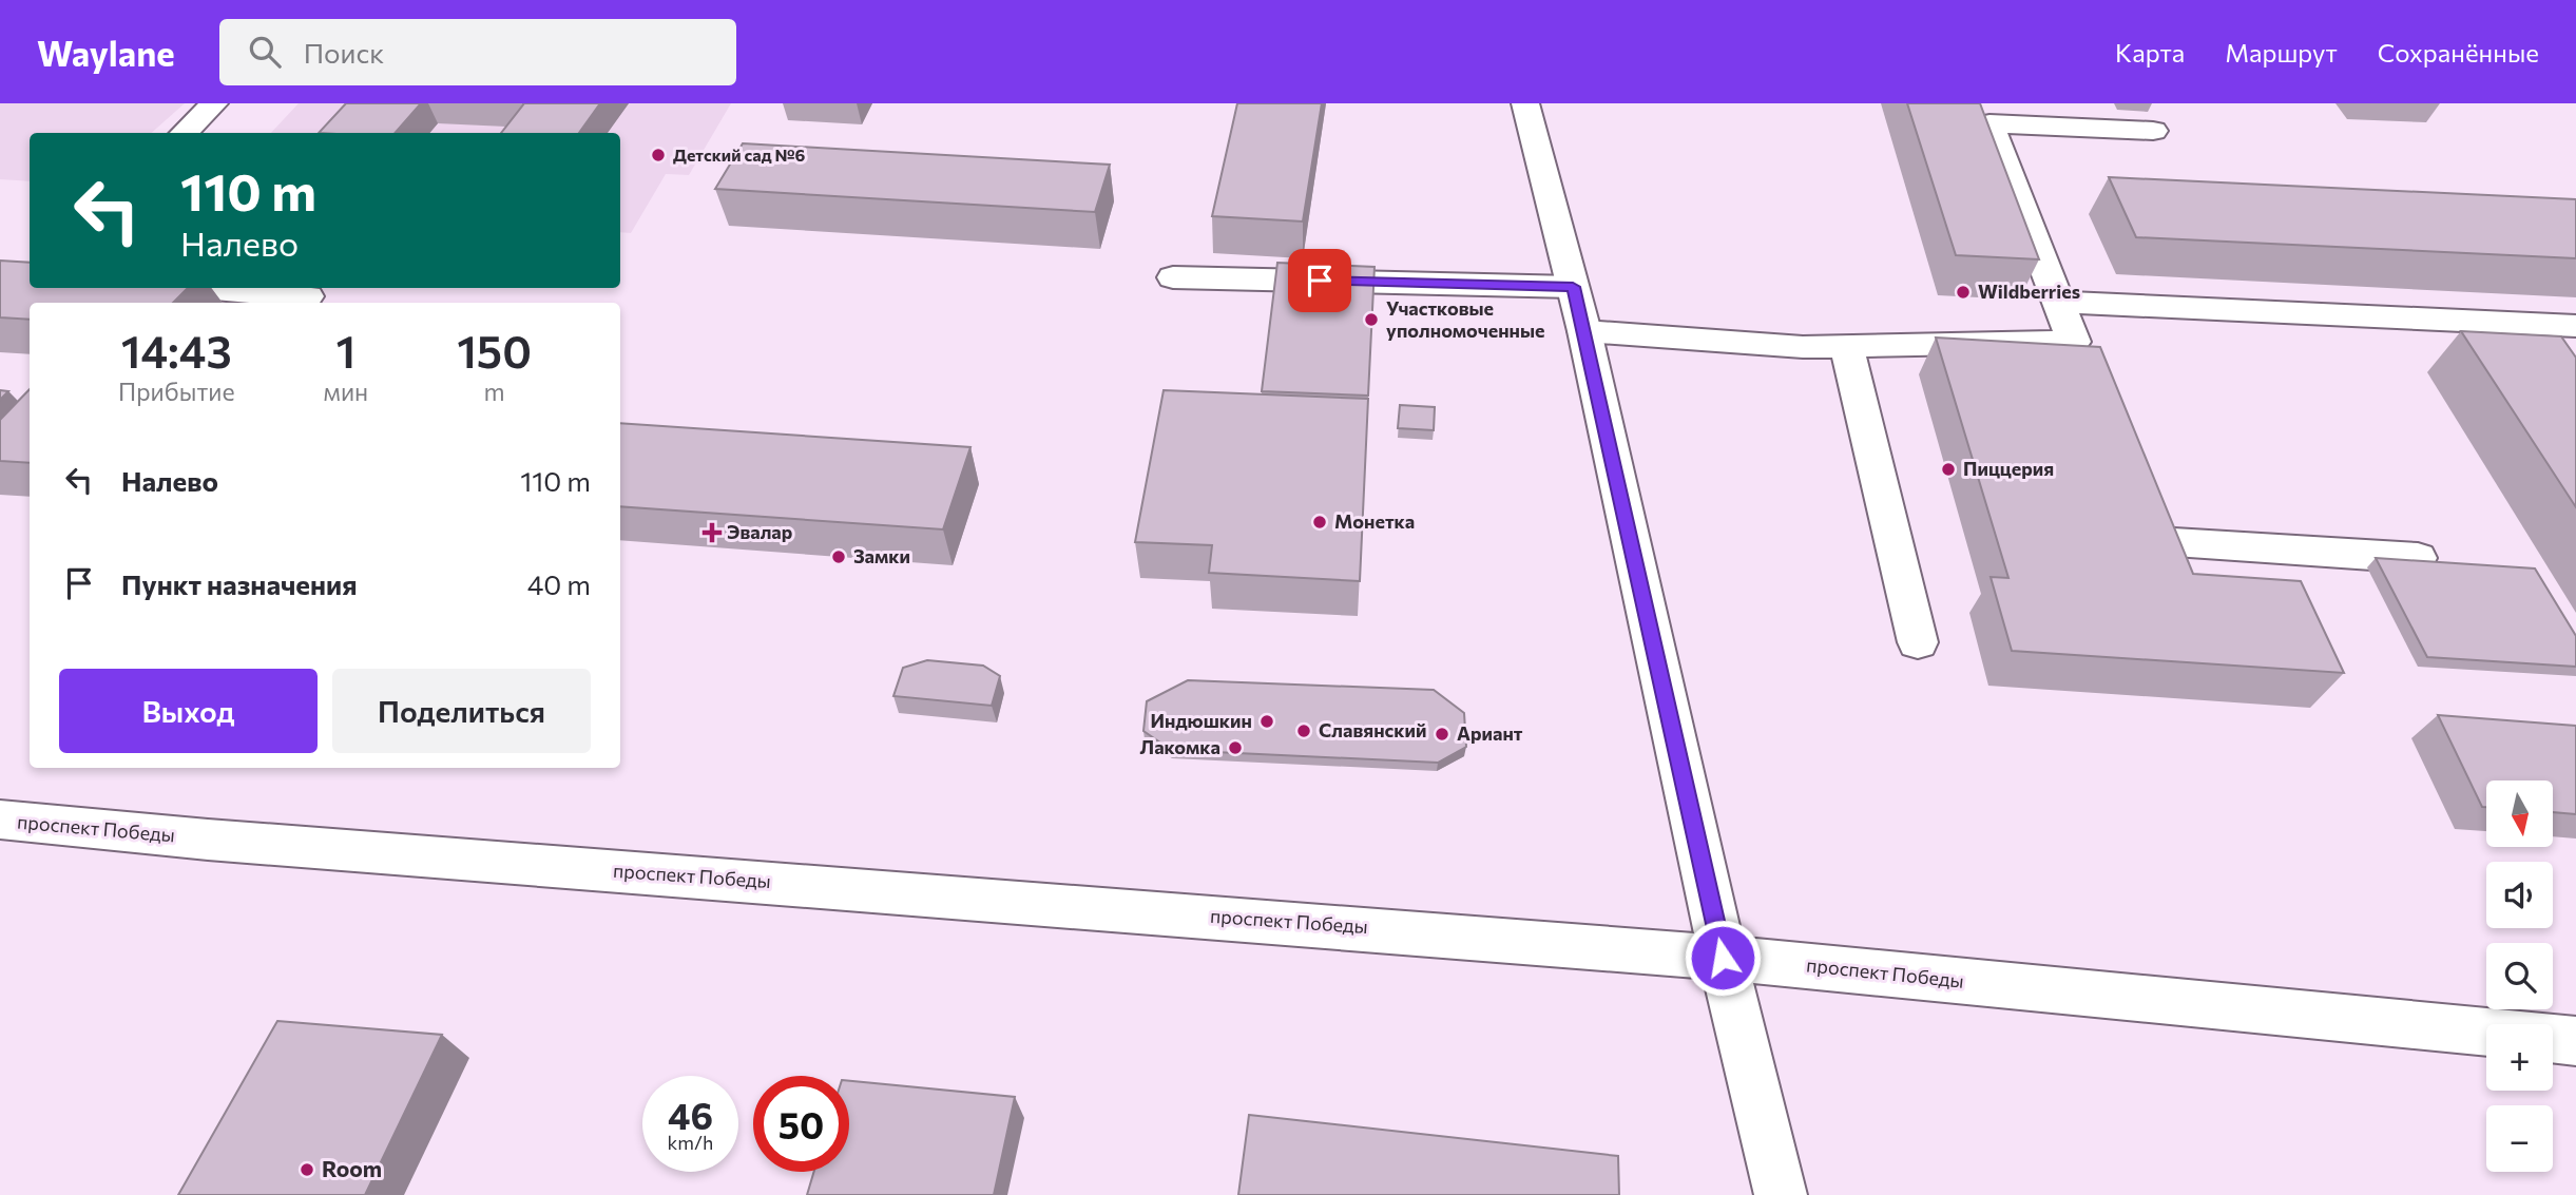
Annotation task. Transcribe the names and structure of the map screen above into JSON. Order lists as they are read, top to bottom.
{
  "streets": {
    "main road": ["проспект Победы"]
  },
  "places": {
    "other": [
      "Детский сад №6",
      "Wildberries",
      "Участковые уполномоченные",
      "Пиццерия",
      "Монетка",
      "Замки",
      "Индюшкин",
      "Славянский",
      "Ариант",
      "Лакомка",
      "Room"
    ],
    "health": ["Эвалар"]
  },
  "north": "bottom",
  "page": {
    "header": "Waylane",
    "search": "Поиск",
    "nav": ["Карта", "Маршрут", "Сохранённые"],
    "turn": ["110 m", "Налево"],
    "eta": [
      "14:43",
      "Прибытие",
      "1",
      "мин",
      "150",
      "m"
    ],
    "list": [
      {
        "name": "Налево",
        "value": "110 m"
      },
      {
        "name": "Пункт назначения",
        "value": "40 m"
      }
    ],
    "buttons": ["Выход", "Поделиться"],
    "map_buttons": ["+", "−"],
    "speed": "46 km/h",
    "limit": "50"
  }
}
